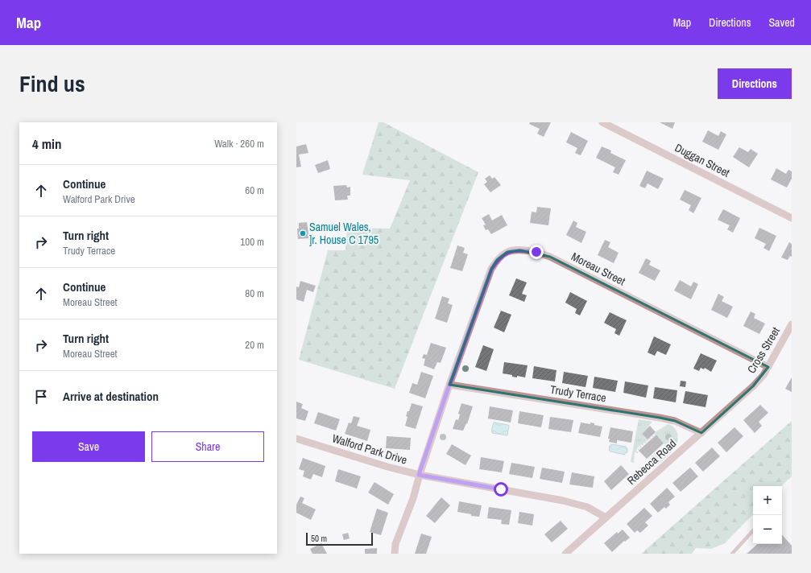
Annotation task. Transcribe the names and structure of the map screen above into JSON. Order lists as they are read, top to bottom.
{
  "streets": {
    "street": [
      "Duggan Street",
      "Moreau Street",
      "Cross Street",
      "Trudy Terrace",
      "Walford Park Drive",
      "Rebecca Road"
    ]
  },
  "crossings": [
    ["Moreau Street", "Cross Street"],
    ["Moreau Street", "Trudy Terrace"],
    ["Cross Street", "Rebecca Road"],
    ["Trudy Terrace", "Rebecca Road"],
    ["Walford Park Drive", "Rebecca Road"]
  ],
  "places": ["Samuel Wales, ]r. House C 1795"],
  "scale_bar": "50 m",
  "page": {
    "header": "Map",
    "nav": ["Map", "Directions", "Saved"],
    "title": "Find us",
    "buttons": [
      "Directions",
      ["Save", "Share"]
    ],
    "heading": ["4 min", "Walk · 260 m"],
    "list": [
      ["Continue", "Walford Park Drive", "60 m"],
      ["Turn right", "Trudy Terrace", "100 m"],
      ["Continue", "Moreau Street", "80 m"],
      ["Turn right", "Moreau Street", "20 m"],
      "Arrive at destination"
    ],
    "map_buttons": ["+", "−"],
    "scale": "50 m"
  }
}
